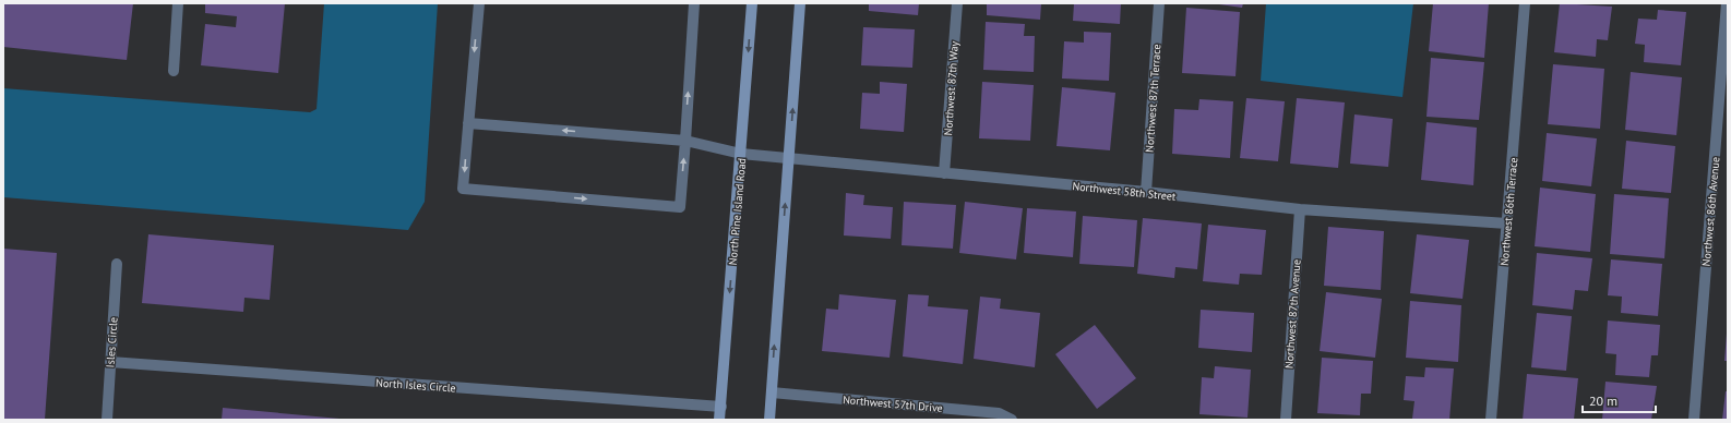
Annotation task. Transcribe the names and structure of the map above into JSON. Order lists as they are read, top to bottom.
{
  "streets": {
    "main road": ["North Pine Island Road"],
    "street": [
      "Northwest 87th Way",
      "Northwest 87th Terrace",
      "Northwest 58th Street",
      "Northwest 86th Terrace",
      "Northwest 86th Avenue",
      "Northwest 87th Avenue",
      "Isles Circle",
      "North Isles Circle",
      "Northwest 57th Drive"
    ]
  },
  "crossings": [
    ["Northwest 87th Way", "Northwest 58th Street"],
    ["Northwest 87th Terrace", "Northwest 58th Street"],
    ["Northwest 58th Street", "North Pine Island Road"],
    ["Northwest 58th Street", "Northwest 86th Terrace"],
    ["Northwest 58th Street", "Northwest 87th Avenue"],
    ["North Pine Island Road", "North Isles Circle"],
    ["Isles Circle", "North Isles Circle"]
  ],
  "scale_bar": "20 m"
}
